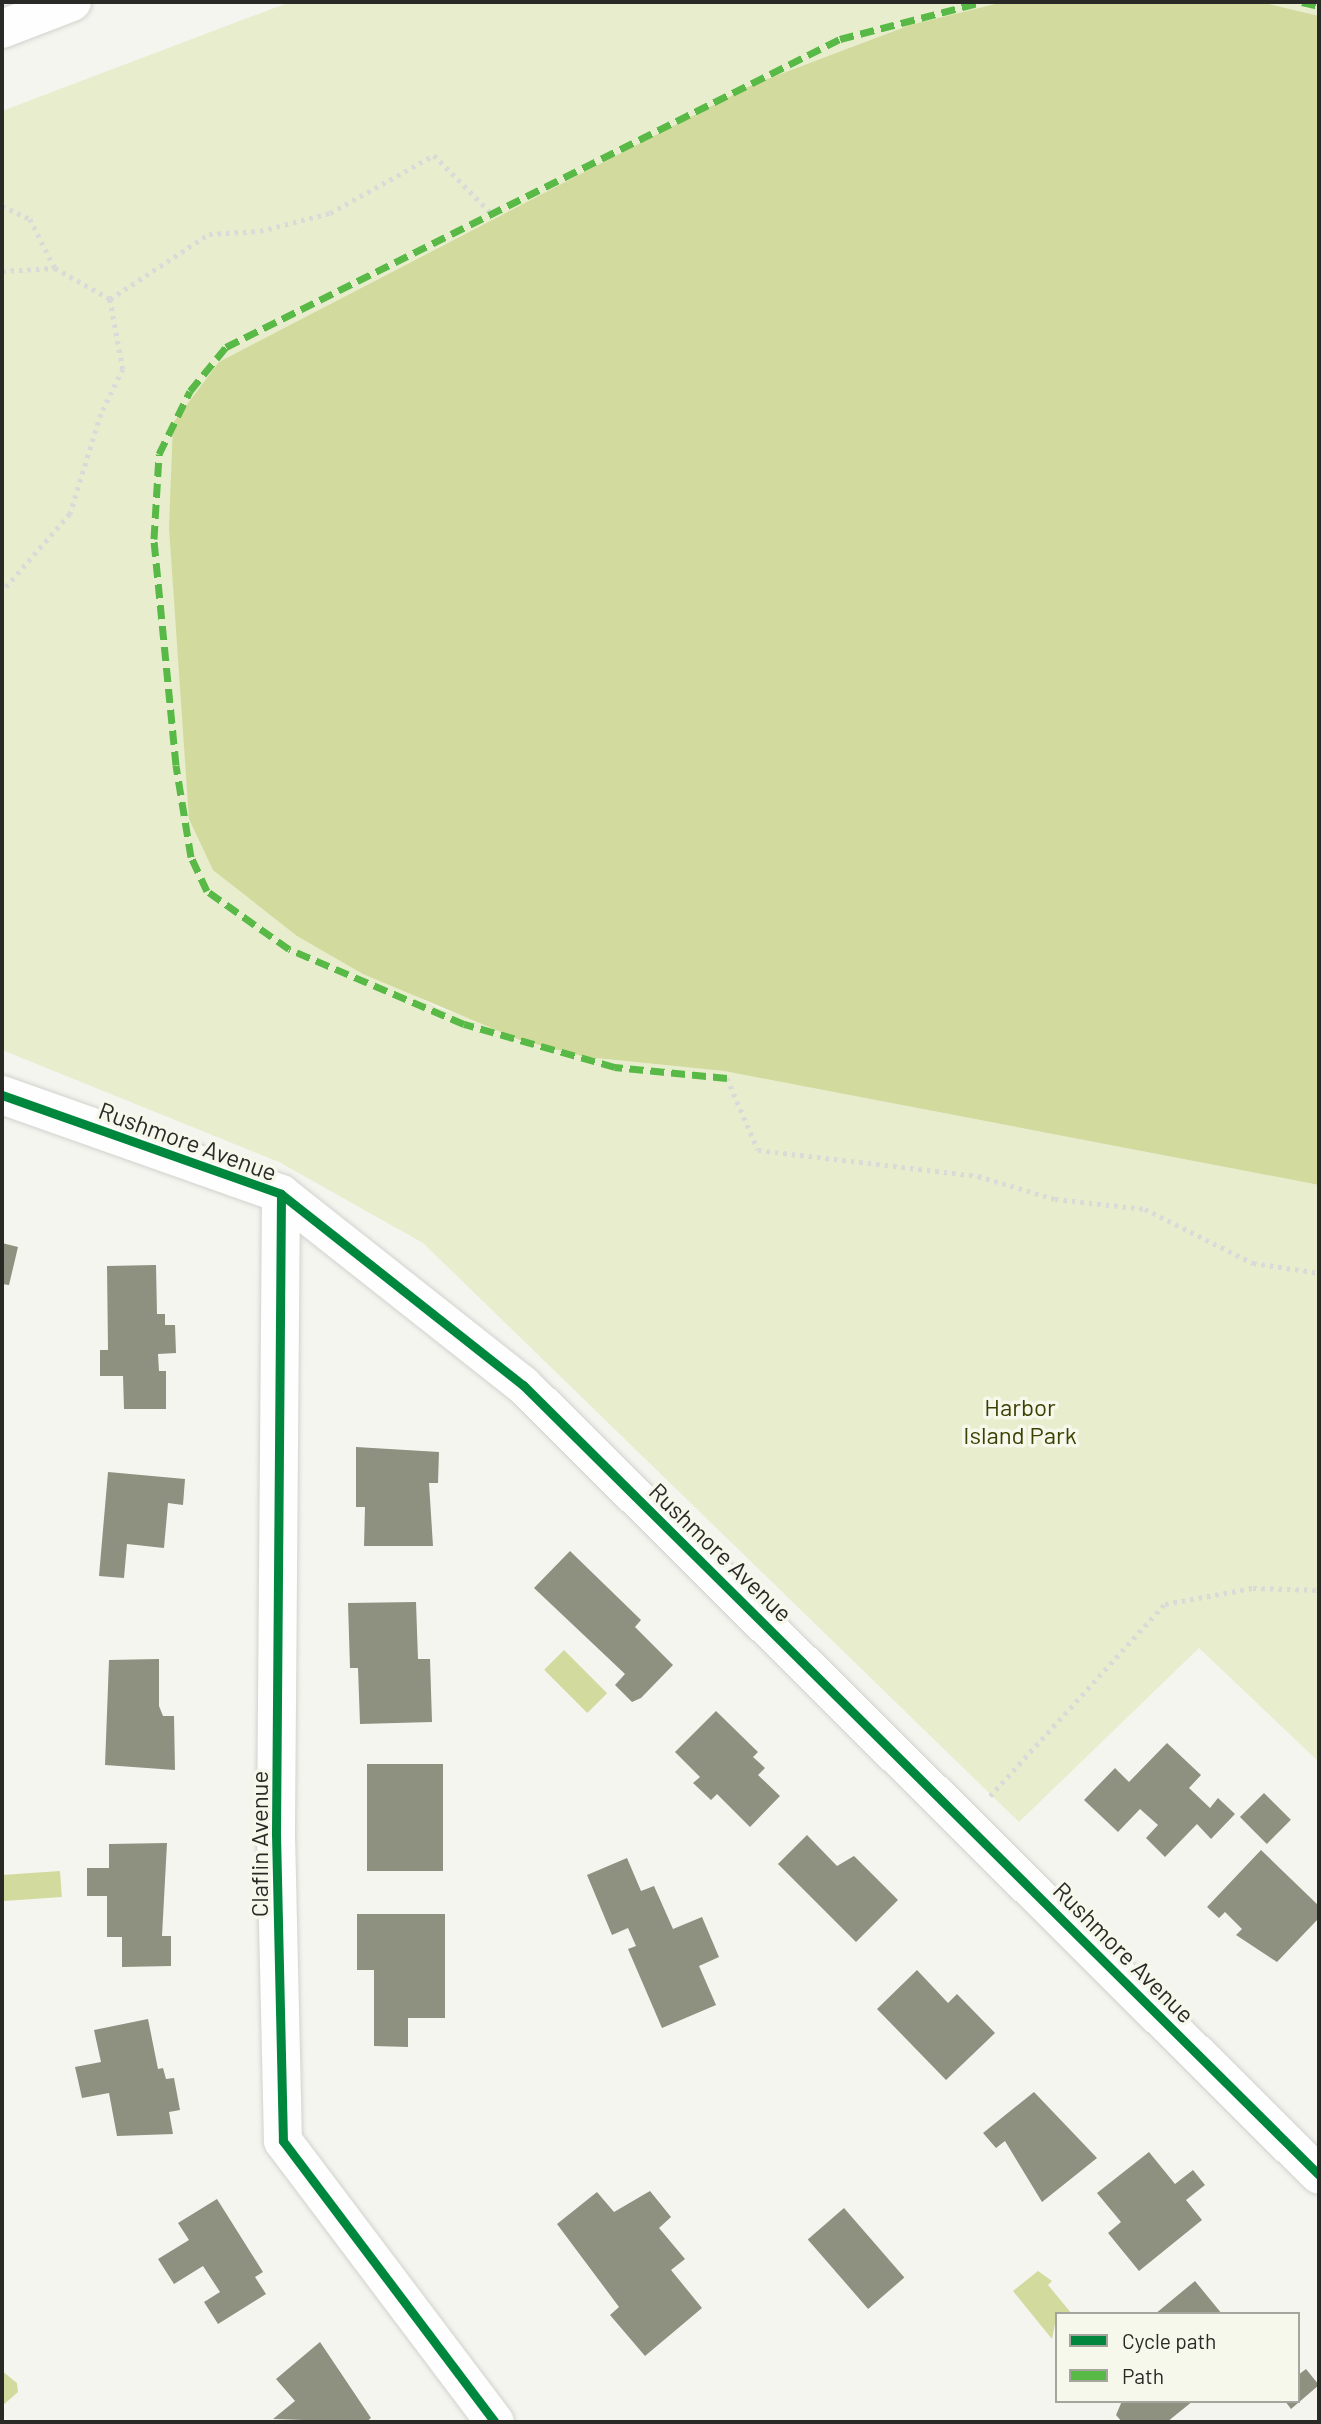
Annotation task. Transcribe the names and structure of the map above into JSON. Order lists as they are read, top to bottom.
{
  "streets": {
    "street": ["Rushmore Avenue", "Claflin Avenue"]
  },
  "crossings": [
    ["Rushmore Avenue", "Claflin Avenue"]
  ],
  "parks": ["Harbor Island Park"],
  "legend": ["Cycle path", "Path"]
}
